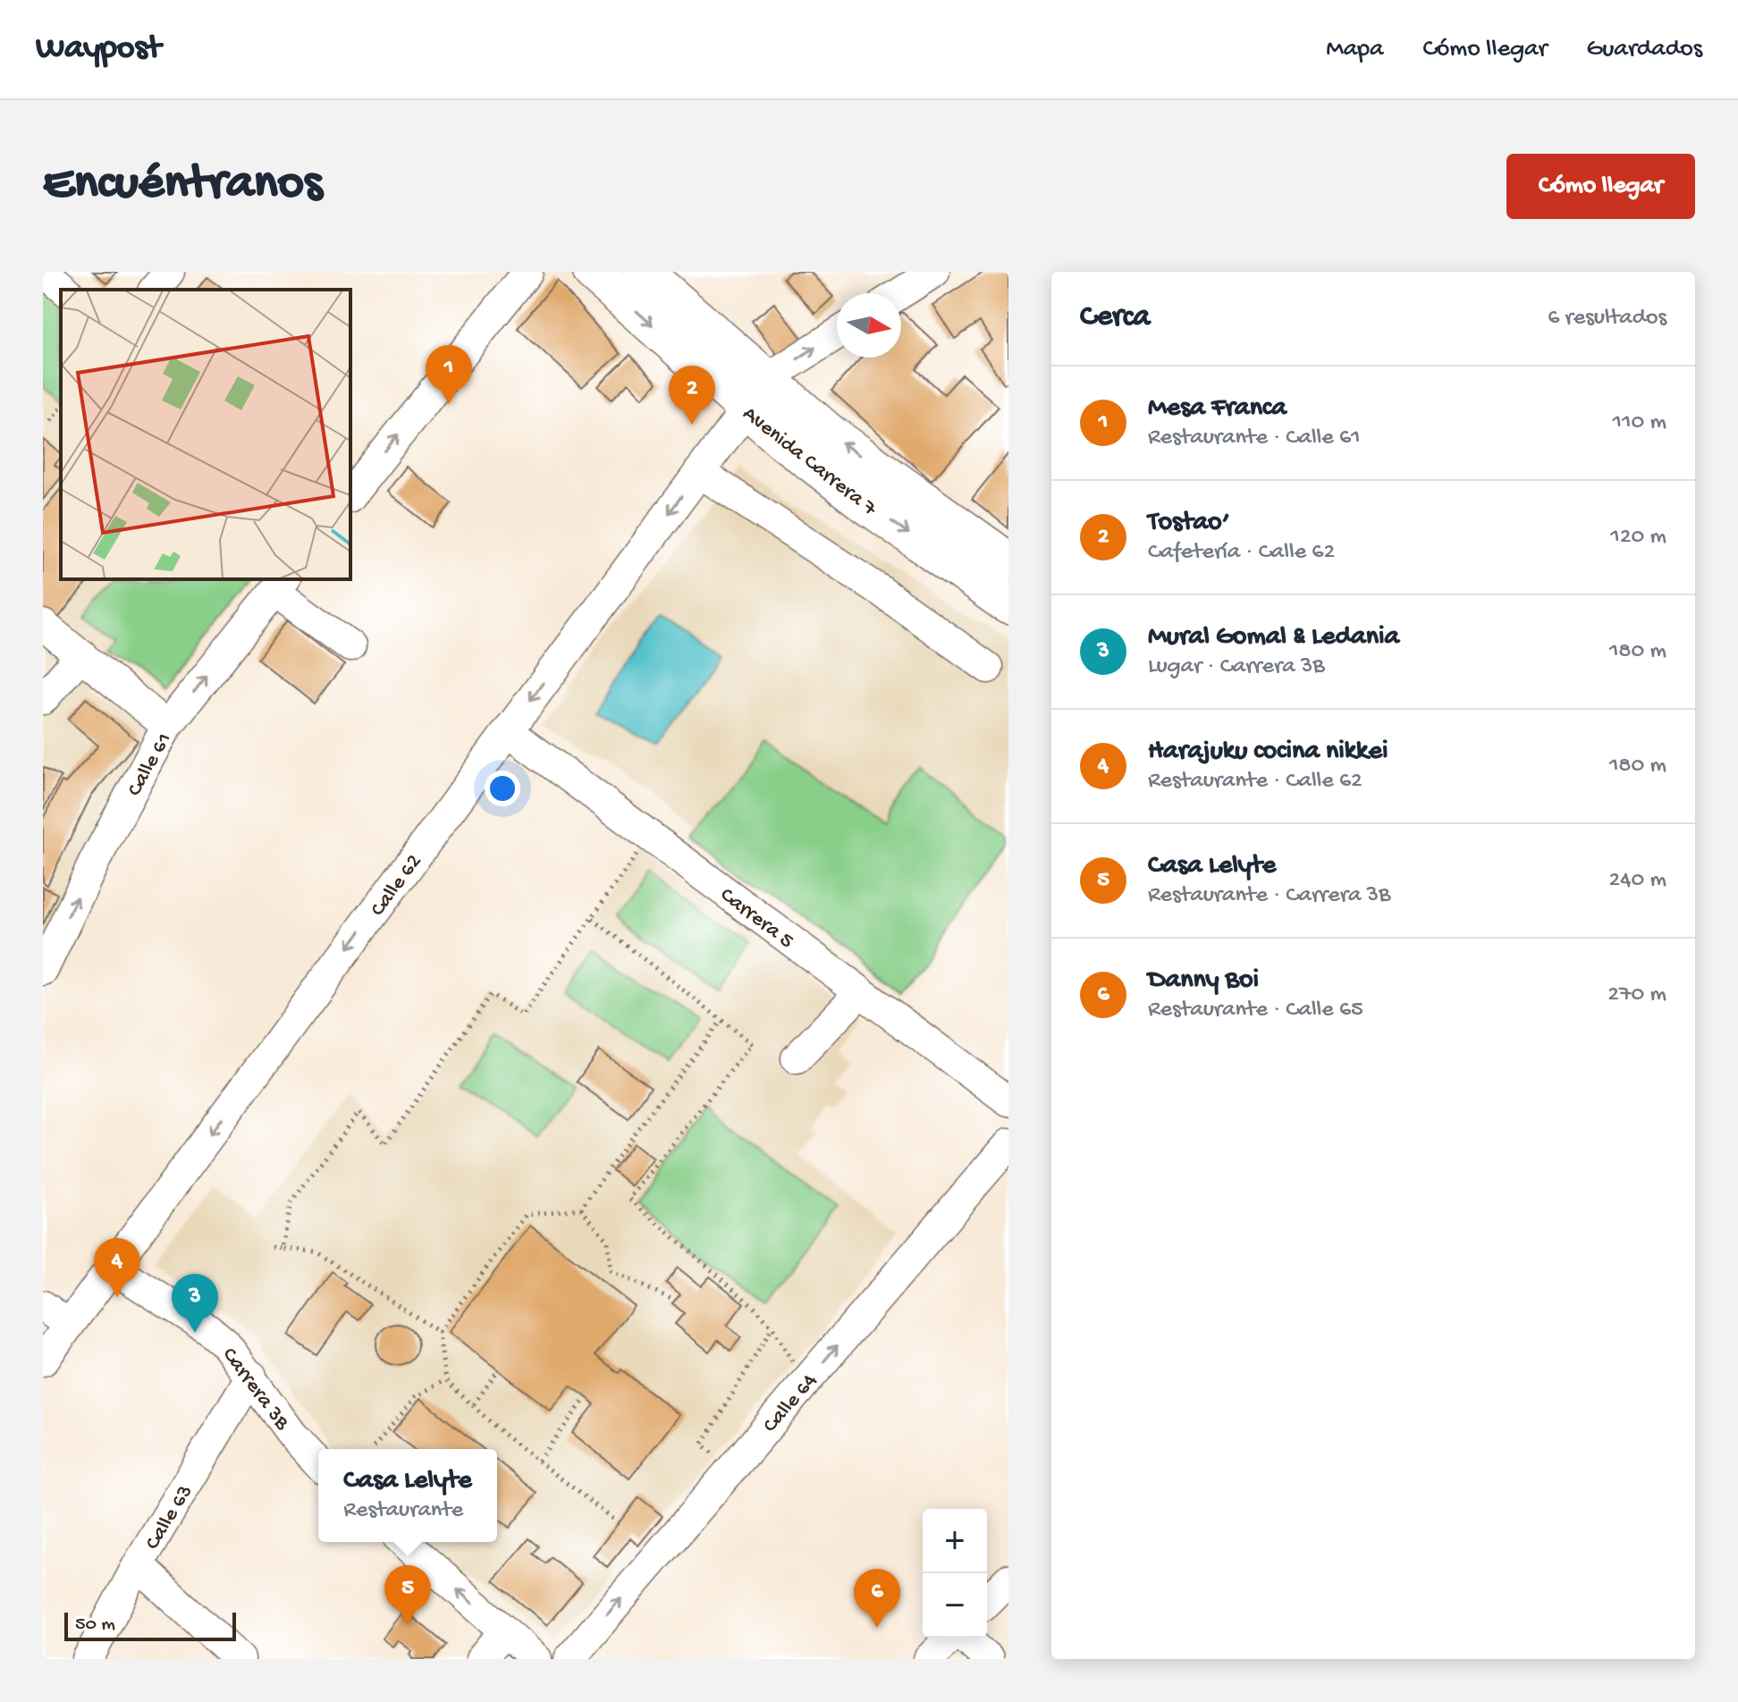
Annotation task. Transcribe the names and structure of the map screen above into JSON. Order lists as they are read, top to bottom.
{
  "streets": {
    "main road": ["Avenida Carrera 7"],
    "street": [
      "Calle 61",
      "Calle 62",
      "Carrera 5",
      "Carrera 3B",
      "Calle 64",
      "Calle 63"
    ]
  },
  "crossings": [
    ["Avenida Carrera 7", "Calle 62"],
    ["Calle 62", "Carrera 5"],
    ["Calle 62", "Carrera 3B"],
    ["Carrera 3B", "Calle 63"]
  ],
  "one_way": ["Calle 61", "Calle 62", "Calle 64"],
  "scale_bar": "50 m",
  "north": "right",
  "page": {
    "header": "Waypost",
    "nav": ["Mapa", "Cómo llegar", "Guardados"],
    "buttons": "Cómo llegar",
    "title": "Encuéntranos",
    "heading": ["Cerca", "6 resultados"],
    "pins": [
      "1",
      "2",
      "4",
      "3",
      "5",
      "6"
    ],
    "list": [
      {
        "mark": "1",
        "name": "Mesa Franca",
        "note": "Restaurante · Calle 61",
        "value": "110 m"
      },
      {
        "mark": "2",
        "name": "Tostao’",
        "note": "Cafetería · Calle 62",
        "value": "120 m"
      },
      {
        "mark": "3",
        "name": "Mural Gomal & Ledania",
        "note": "Lugar · Carrera 3B",
        "value": "180 m"
      },
      {
        "mark": "4",
        "name": "Harajuku cocina nikkei",
        "note": "Restaurante · Calle 62",
        "value": "180 m"
      },
      {
        "mark": "5",
        "name": "Casa Lelyte",
        "note": "Restaurante · Carrera 3B",
        "value": "240 m"
      },
      {
        "mark": "6",
        "name": "Danny Boi",
        "note": "Restaurante · Calle 65",
        "value": "270 m"
      }
    ],
    "popup": ["Casa Lelyte", "Restaurante"],
    "map_buttons": ["+", "−"],
    "scale": "50 m"
  }
}
